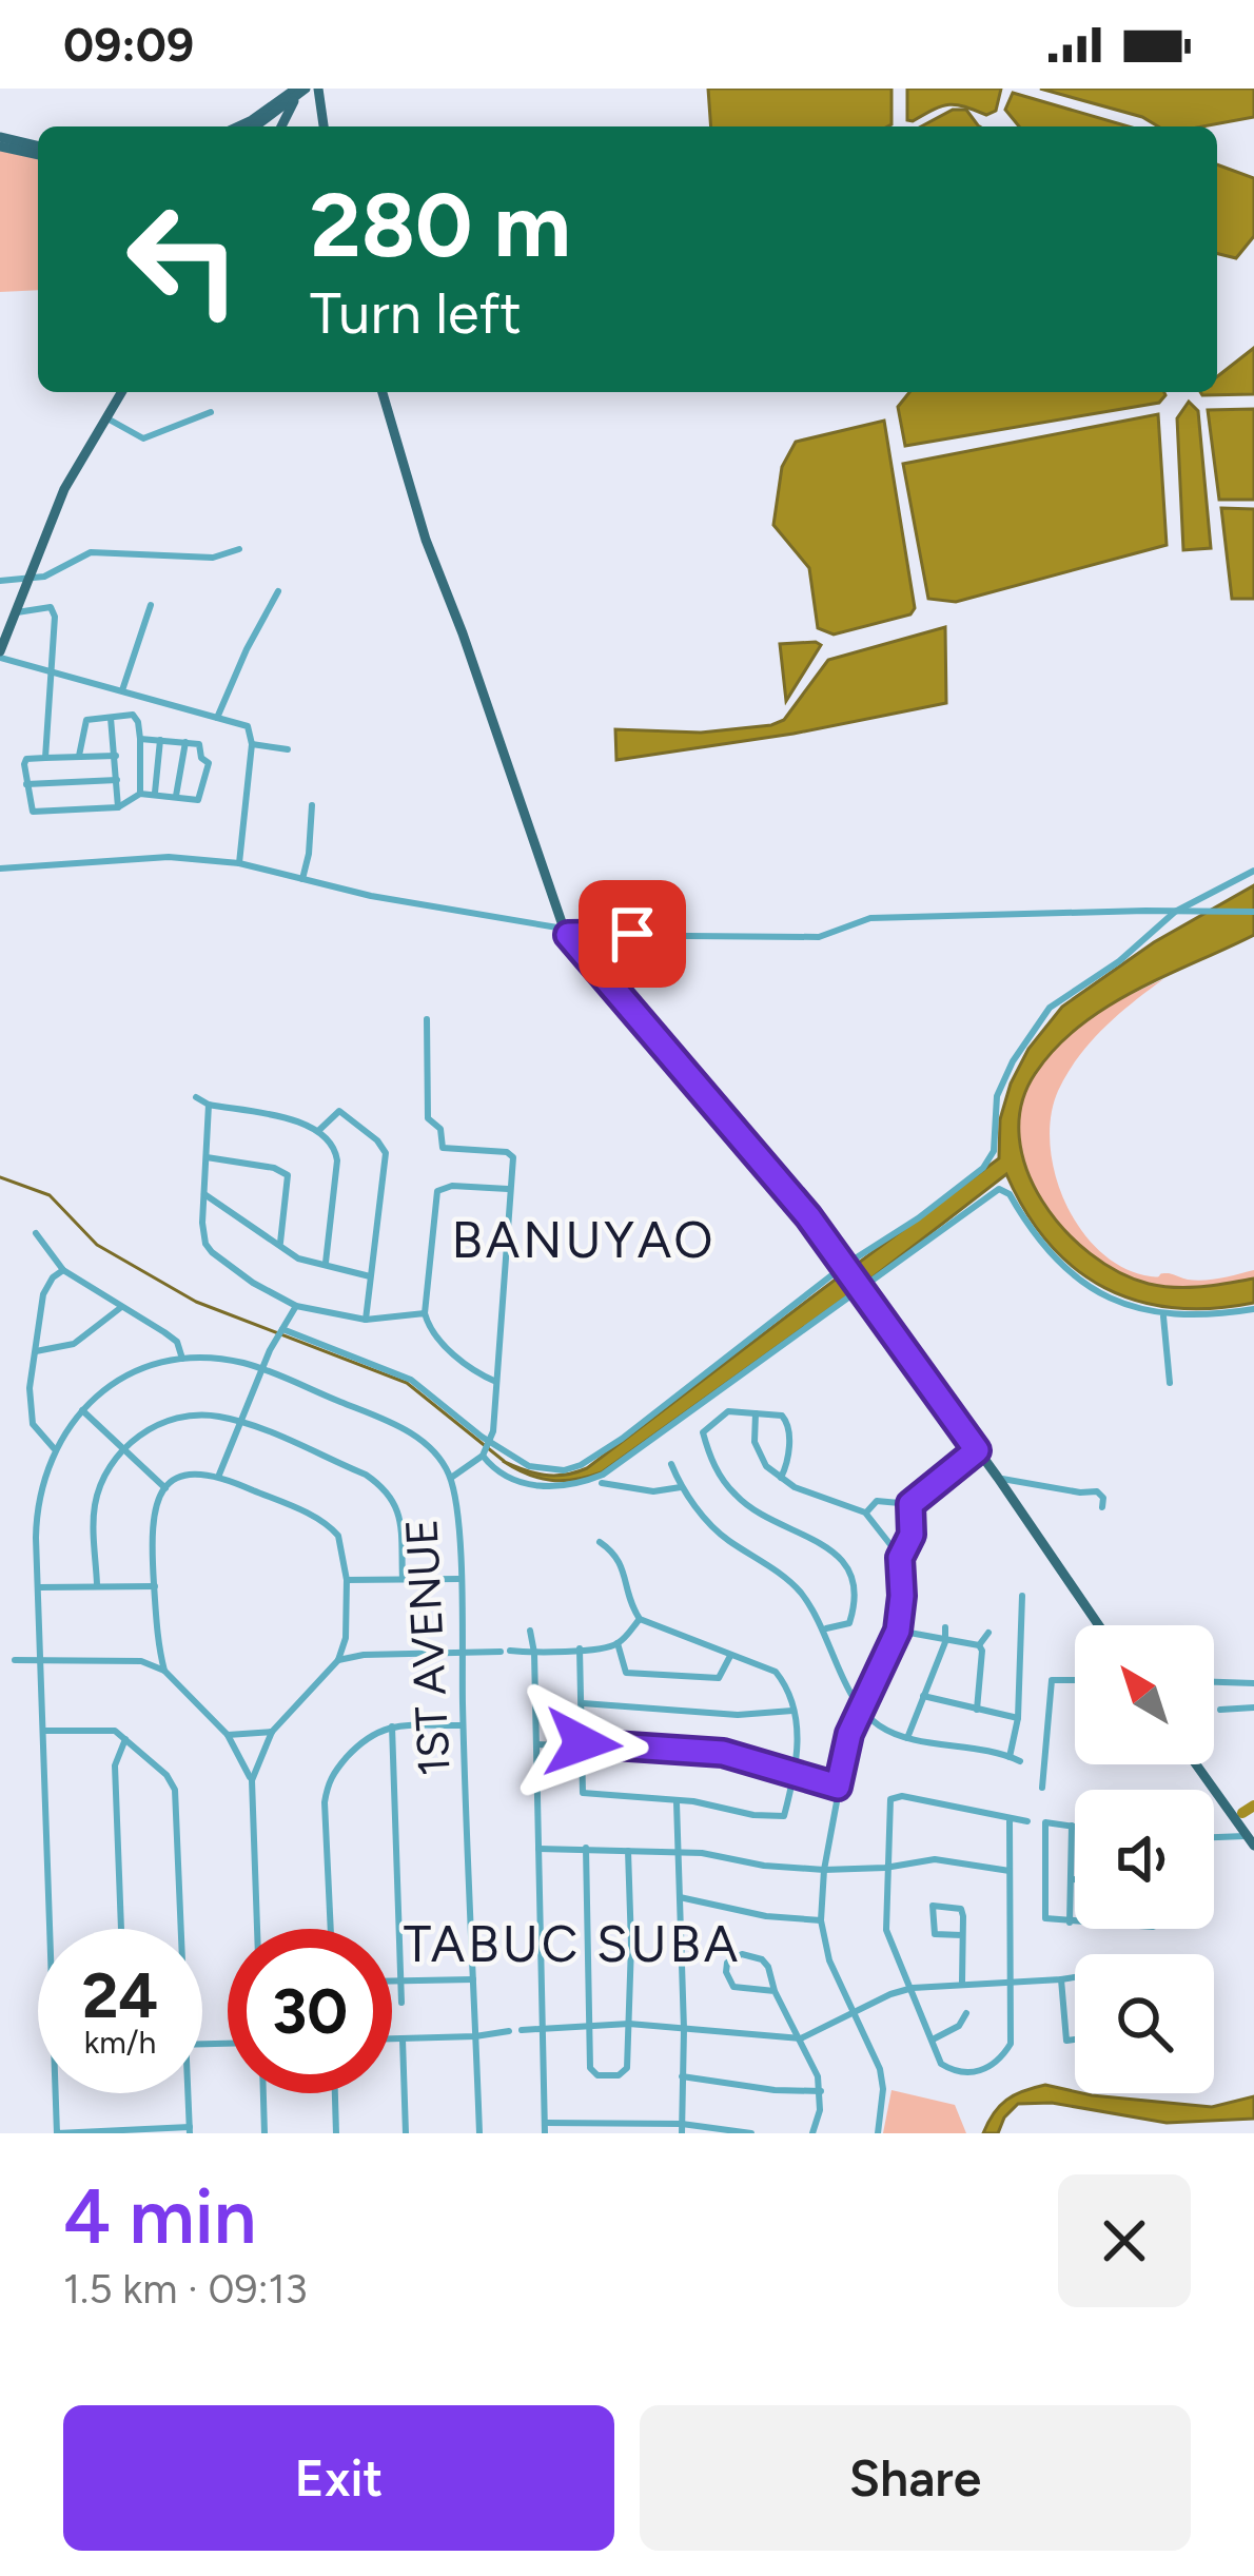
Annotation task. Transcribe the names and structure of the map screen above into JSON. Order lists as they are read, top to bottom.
{
  "streets": {
    "street": ["1ST AVENUE"]
  },
  "districts": ["BANUYAO", "TABUC SUBA"],
  "north": "top left",
  "page": {
    "status": "09:09",
    "turn": ["280 m", "Turn left"],
    "speed": "24 km/h",
    "limit": "30",
    "heading": ["4 min", "1.5 km · 09:13"],
    "buttons": ["Exit", "Share"]
  }
}
